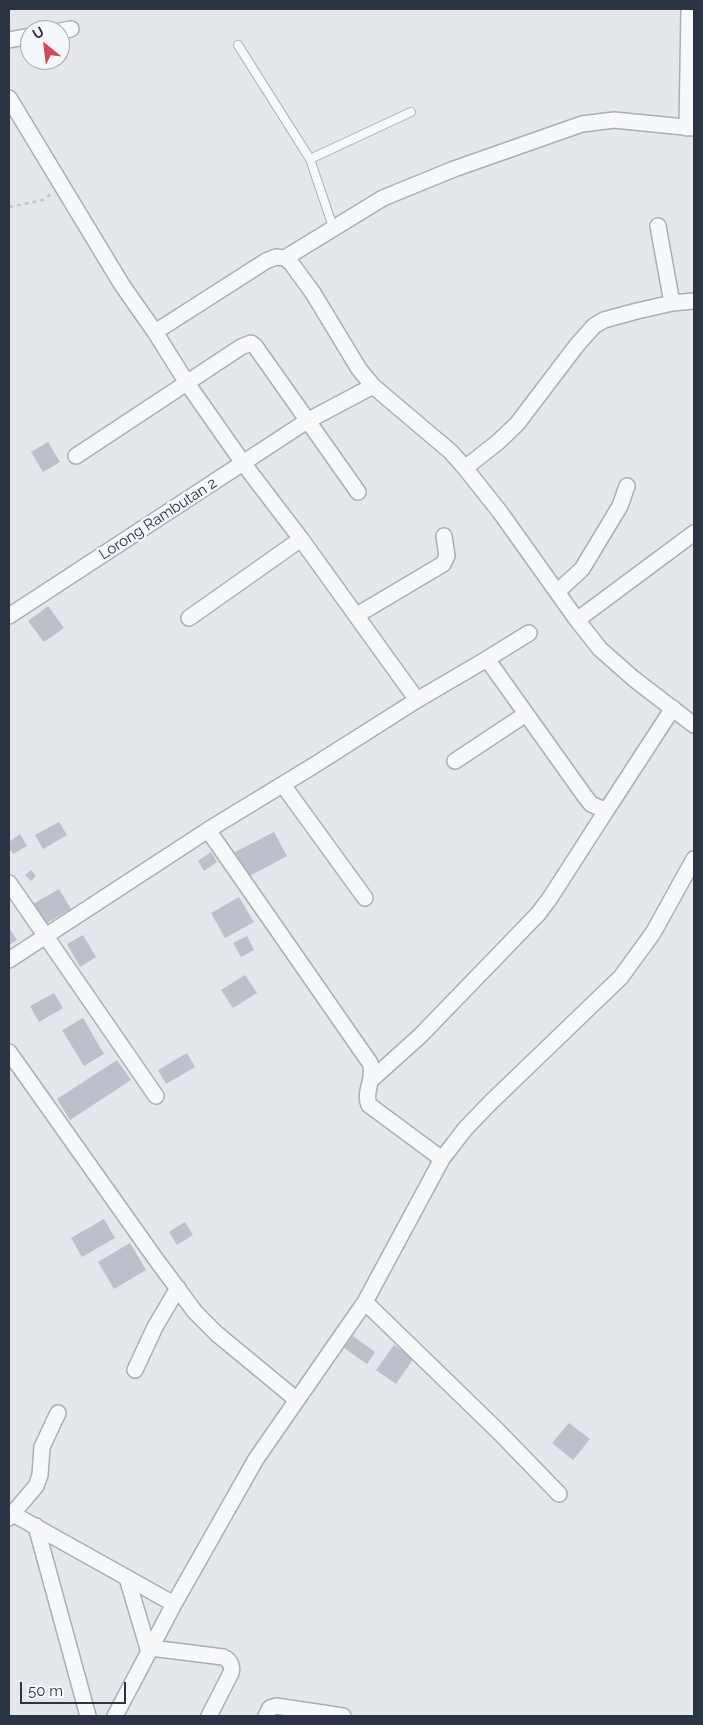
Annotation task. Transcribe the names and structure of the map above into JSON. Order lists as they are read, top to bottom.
{
  "streets": {
    "street": ["Lorong Rambutan 2"]
  },
  "scale_bar": "50 m",
  "north": "top left"
}
